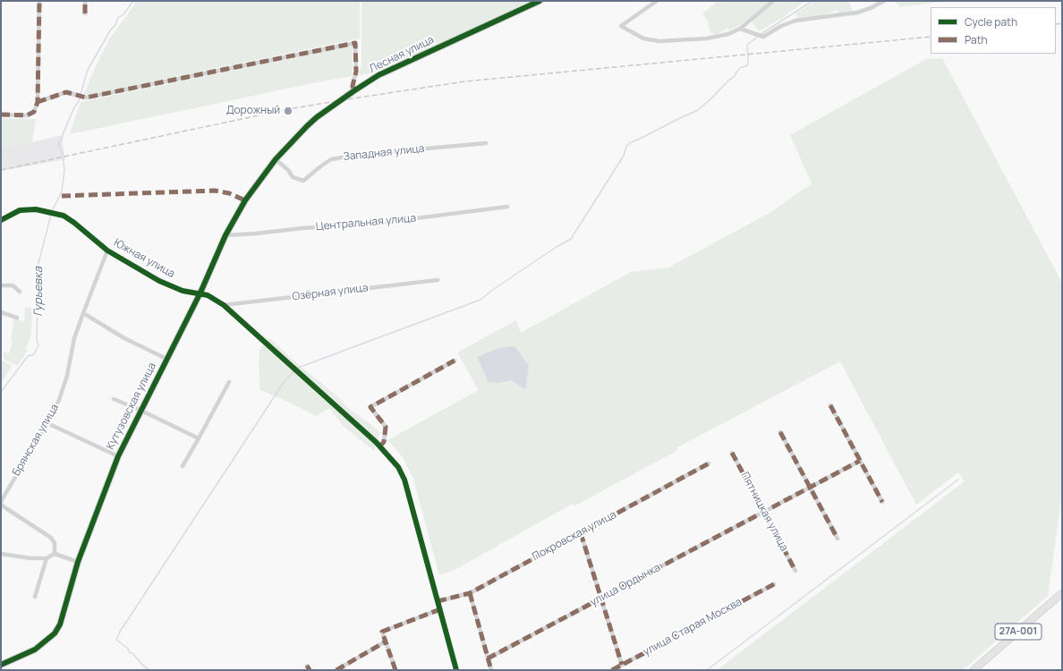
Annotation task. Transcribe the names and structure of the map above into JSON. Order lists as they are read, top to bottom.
{
  "streets": {
    "main road": ["27А-001"],
    "street": [
      "Лесная улица",
      "Западная улица",
      "Центральная улица",
      "Южная улица",
      "Озёрная улица",
      "Кутузовская улица",
      "Брянская улица",
      "Пятницкая улица",
      "Покровская улица",
      "улица Ордынка",
      "улица Старая Москва"
    ]
  },
  "crossings": [
    ["Лесная улица", "Кутузовская улица"],
    ["Западная улица", "Кутузовская улица"],
    ["Центральная улица", "Кутузовская улица"],
    ["Южная улица", "Кутузовская улица"],
    ["Южная улица", "Брянская улица"],
    ["Пятницкая улица", "улица Ордынка"]
  ],
  "water": ["Гурьевка"],
  "places": ["Дорожный"],
  "legend": ["Cycle path", "Path"]
}
